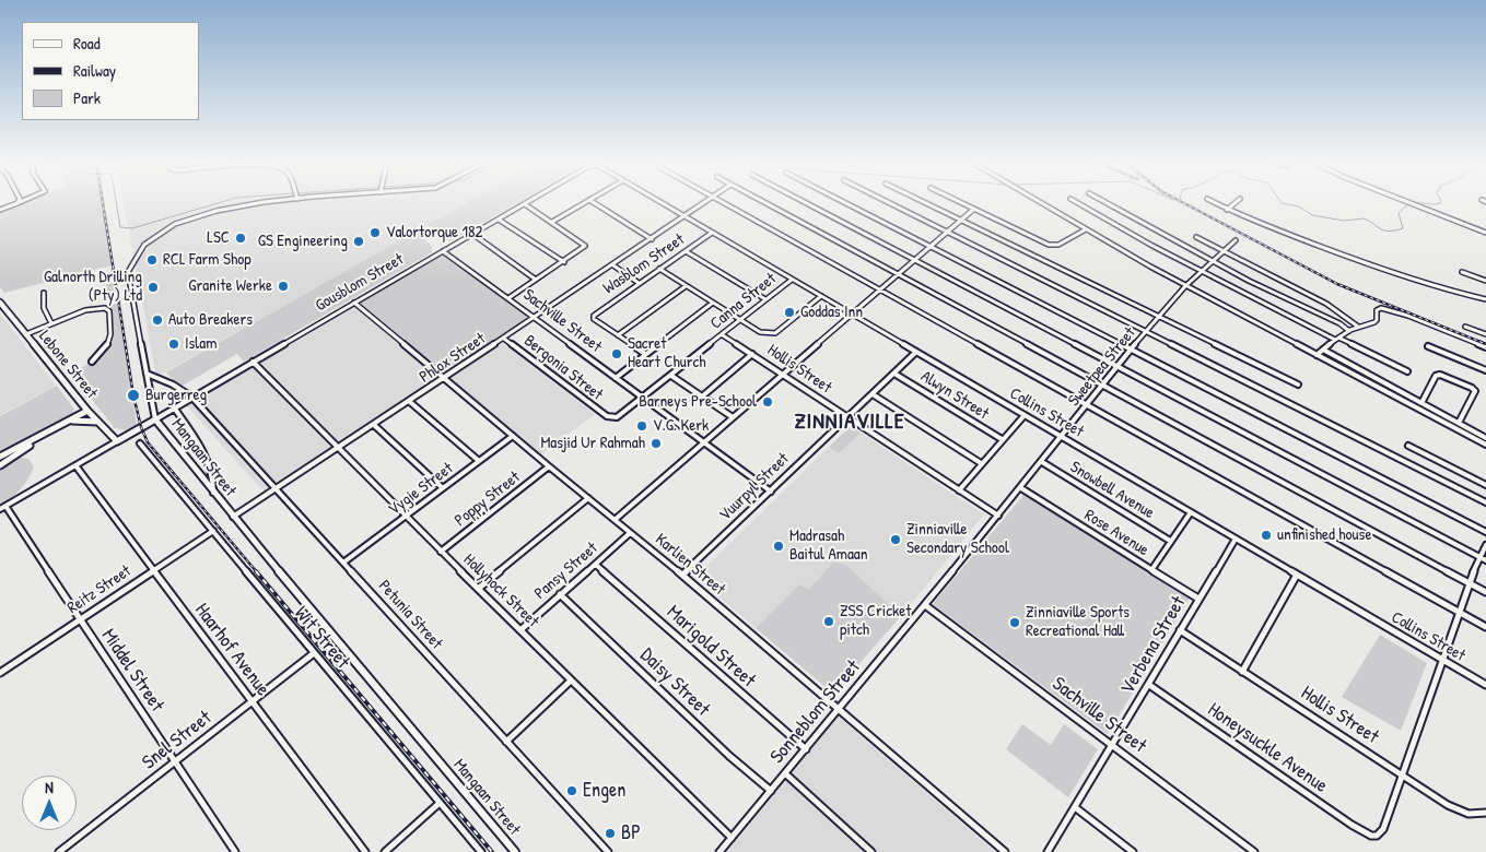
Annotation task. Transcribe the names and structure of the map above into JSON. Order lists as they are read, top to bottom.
{
  "streets": {
    "street": [
      "Wasblom Street",
      "Gousblom Street",
      "Canna Street",
      "Sachville Street",
      "Phlox Street",
      "Lebone Street",
      "Sweetpea Street",
      "Bergonia Street",
      "Hollis Street",
      "Alwyn Street",
      "Collins Street",
      "Mangaan Street",
      "Vuurpyl Street",
      "Vygie Street",
      "Snowbell Avenue",
      "Poppy Street",
      "Rose Avenue",
      "Karlien Street",
      "Pansy Street",
      "Reitz Street",
      "Hollyhock Street",
      "Petunia Street",
      "Wit Street",
      "Verbena Street",
      "Marigold Street",
      "Haarhof Avenue",
      "Middel Street",
      "Daisy Street",
      "Sonneblom Street",
      "Snel Street",
      "Honeysuckle Avenue"
    ]
  },
  "crossings": [
    ["Wasblom Street", "Collins Street"],
    ["Gousblom Street", "Sachville Street"],
    ["Gousblom Street", "Lebone Street"],
    ["Gousblom Street", "Mangaan Street"],
    ["Gousblom Street", "Karlien Street"],
    ["Gousblom Street", "Hollyhock Street"],
    ["Gousblom Street", "Petunia Street"],
    ["Canna Street", "Sachville Street"],
    ["Canna Street", "Bergonia Street"],
    ["Canna Street", "Hollis Street"],
    ["Canna Street", "Collins Street"],
    ["Sachville Street", "Phlox Street"],
    ["Sachville Street", "Vuurpyl Street"],
    ["Sachville Street", "Verbena Street"],
    ["Sachville Street", "Sonneblom Street"],
    ["Phlox Street", "Bergonia Street"],
    ["Phlox Street", "Collins Street"],
    ["Phlox Street", "Mangaan Street"],
    ["Phlox Street", "Karlien Street"],
    ["Phlox Street", "Hollyhock Street"],
    ["Phlox Street", "Petunia Street"],
    ["Sweetpea Street", "Hollis Street"],
    ["Sweetpea Street", "Collins Street"],
    ["Sweetpea Street", "Snowbell Avenue"],
    ["Sweetpea Street", "Rose Avenue"],
    ["Sweetpea Street", "Sonneblom Street"],
    ["Hollis Street", "Vuurpyl Street"],
    ["Hollis Street", "Verbena Street"],
    ["Hollis Street", "Sonneblom Street"],
    ["Hollis Street", "Honeysuckle Avenue"],
    ["Alwyn Street", "Vuurpyl Street"],
    ["Collins Street", "Vuurpyl Street"],
    ["Collins Street", "Verbena Street"],
    ["Mangaan Street", "Petunia Street"],
    ["Vuurpyl Street", "Karlien Street"],
    ["Vygie Street", "Karlien Street"],
    ["Vygie Street", "Hollyhock Street"],
    ["Vygie Street", "Petunia Street"],
    ["Poppy Street", "Karlien Street"],
    ["Poppy Street", "Hollyhock Street"],
    ["Rose Avenue", "Verbena Street"],
    ["Karlien Street", "Pansy Street"],
    ["Karlien Street", "Sonneblom Street"],
    ["Pansy Street", "Hollyhock Street"],
    ["Pansy Street", "Marigold Street"],
    ["Pansy Street", "Daisy Street"],
    ["Reitz Street", "Wit Street"],
    ["Reitz Street", "Haarhof Avenue"],
    ["Reitz Street", "Middel Street"],
    ["Hollyhock Street", "Sonneblom Street"],
    ["Wit Street", "Snel Street"],
    ["Verbena Street", "Honeysuckle Avenue"],
    ["Marigold Street", "Sonneblom Street"],
    ["Haarhof Avenue", "Snel Street"],
    ["Middel Street", "Snel Street"],
    ["Daisy Street", "Sonneblom Street"]
  ],
  "districts": ["ZINNIAVILLE"],
  "places": [
    "Valortorque 182",
    "LSC",
    "GS Engineering",
    "RCL Farm Shop",
    "Granite Werke",
    "Galnorth Drilling (Pty) Ltd",
    "Goddas Inn",
    "Auto Breakers",
    "Islam",
    "Sacret Heart Church",
    "Burgerreg",
    "Barneys Pre-School",
    "V.G. Kerk",
    "Masjid Ur Rahmah",
    "unfinished house",
    "Zinniaville Secondary School",
    "Madrasah Baitul Amaan",
    "ZSS Cricket pitch",
    "Zinniaville Sports Recreational Hall",
    "Engen",
    "BP"
  ],
  "legend": ["Road", "Railway", "Park"],
  "north": "top"
}
